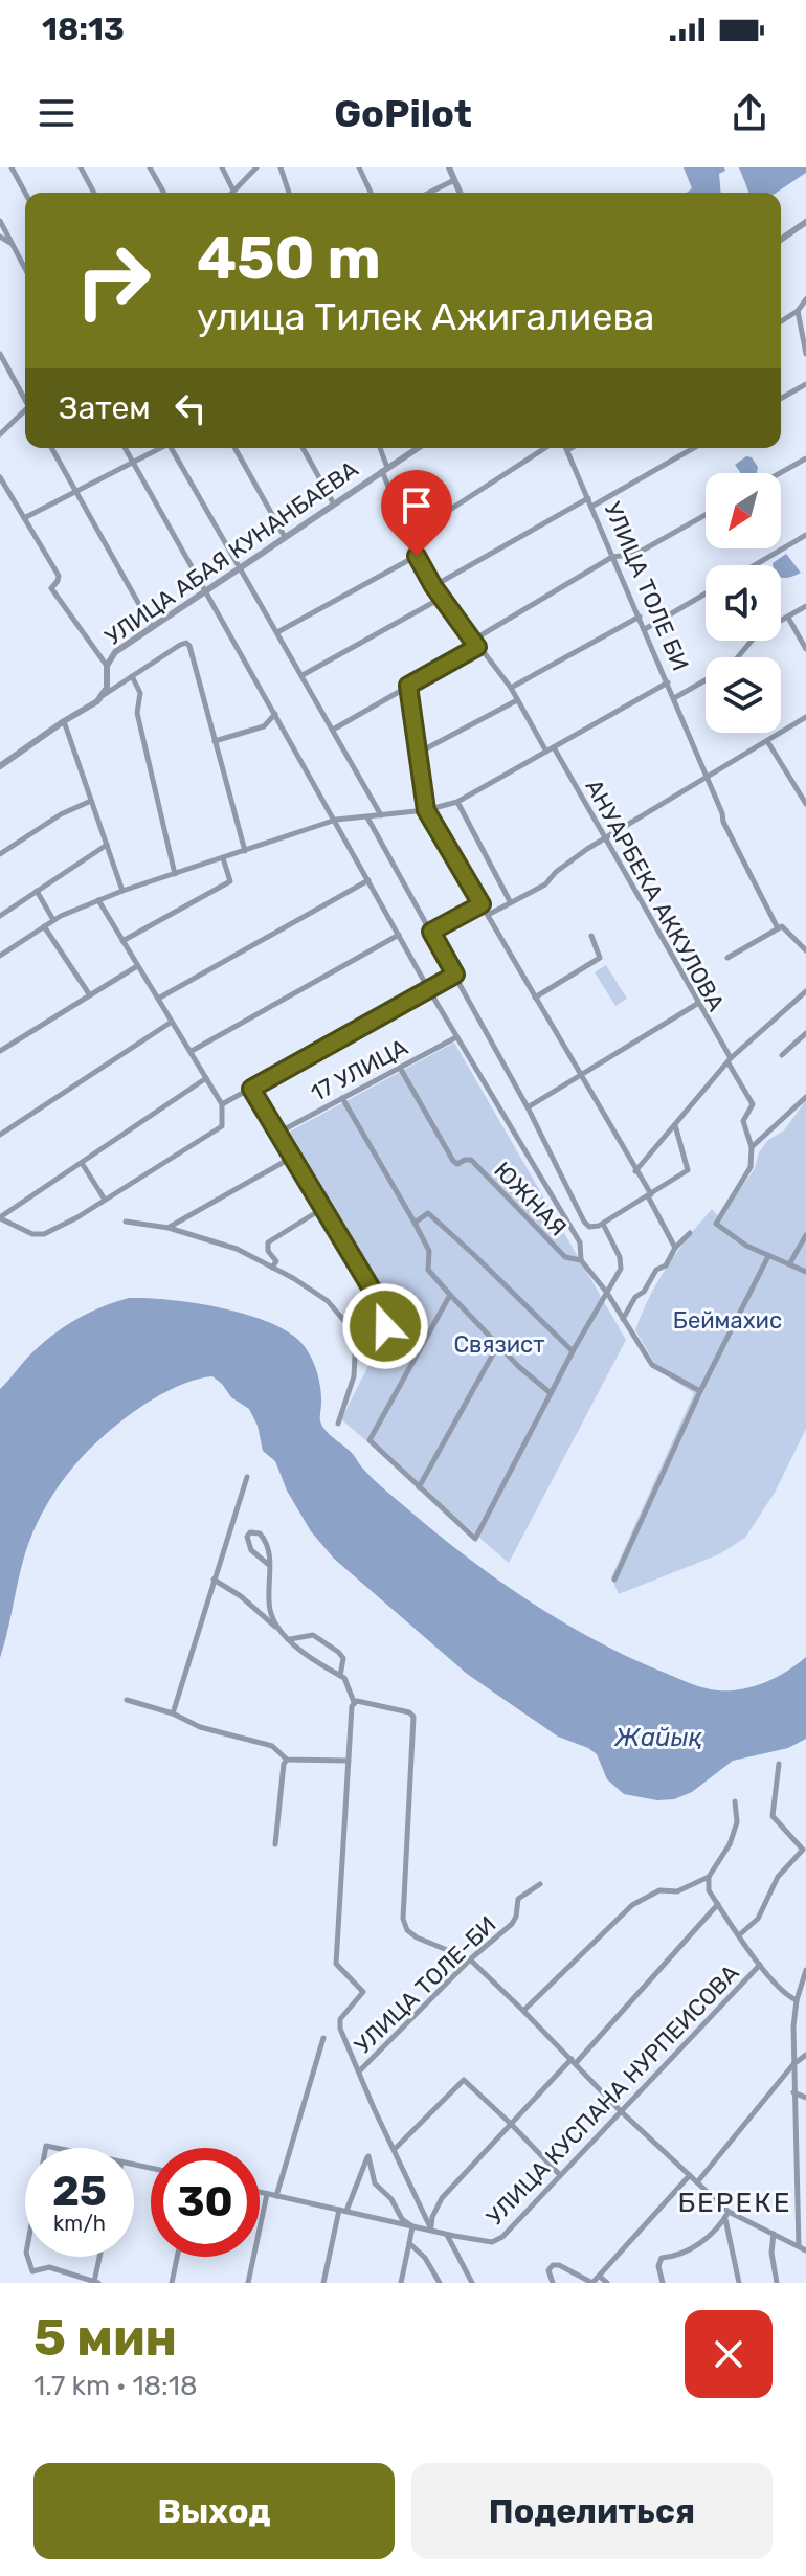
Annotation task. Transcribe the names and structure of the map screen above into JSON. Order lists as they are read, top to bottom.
{
  "streets": {
    "street": [
      "УЛИЦА АБАЯ КУНАНБАЕВА",
      "УЛИЦА ТОЛЕ БИ",
      "АНУАРБЕКА АККУЛОВА",
      "17 УЛИЦА",
      "ЮЖНАЯ",
      "УЛИЦА ТОЛЕ-БИ",
      "УЛИЦА КУСПАНА НУРПЕИСОВА"
    ]
  },
  "crossings": [
    ["17 УЛИЦА", "ЮЖНАЯ"]
  ],
  "districts": ["БЕРЕКЕ"],
  "water": ["Жайық"],
  "parks": ["Беймахис", "Связист"],
  "north": "bottom left",
  "page": {
    "status": "18:13",
    "header": "GoPilot",
    "turn": ["450 m", "улица Тилек Ажигалиева"],
    "then": "Затем",
    "speed": "25 km/h",
    "limit": "30",
    "heading": ["5 мин", "1.7 km · 18:18"],
    "buttons": ["Выход", "Поделиться"]
  }
}
